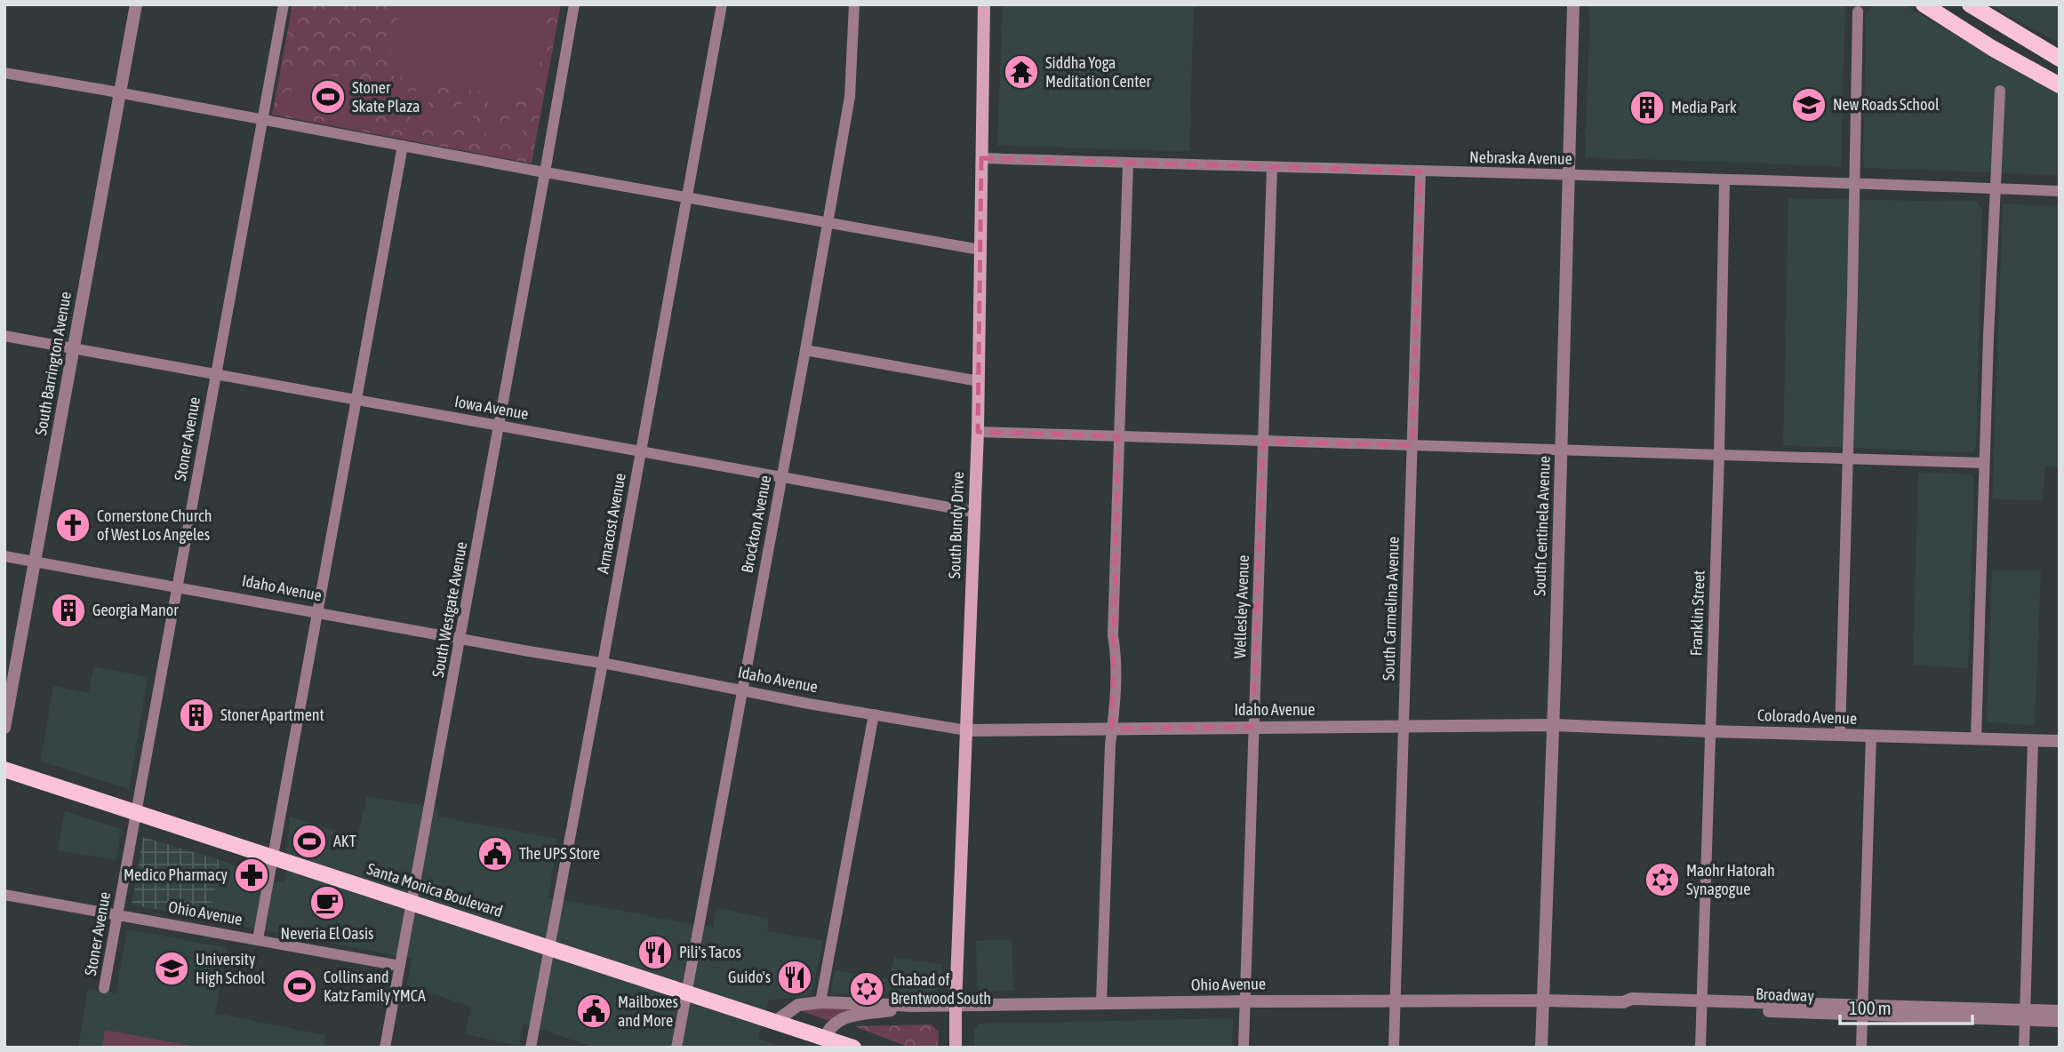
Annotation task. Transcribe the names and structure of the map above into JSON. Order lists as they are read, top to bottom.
{
  "streets": {
    "main road": ["South Bundy Drive", "Santa Monica Boulevard"],
    "street": [
      "Nebraska Avenue",
      "South Barrington Avenue",
      "Iowa Avenue",
      "Stoner Avenue",
      "Armacost Avenue",
      "Brockton Avenue",
      "South Centinela Avenue",
      "Idaho Avenue",
      "Wellesley Avenue",
      "South Carmelina Avenue",
      "South Westgate Avenue",
      "Franklin Street",
      "Colorado Avenue",
      "Ohio Avenue",
      "Broadway"
    ]
  },
  "crossings": [
    ["Nebraska Avenue", "South Bundy Drive"],
    ["Nebraska Avenue", "South Centinela Avenue"],
    ["Nebraska Avenue", "Wellesley Avenue"],
    ["Nebraska Avenue", "South Carmelina Avenue"],
    ["Nebraska Avenue", "Franklin Street"],
    ["South Barrington Avenue", "Iowa Avenue"],
    ["South Barrington Avenue", "Idaho Avenue"],
    ["Iowa Avenue", "Stoner Avenue"],
    ["Iowa Avenue", "Armacost Avenue"],
    ["Iowa Avenue", "Brockton Avenue"],
    ["Iowa Avenue", "South Bundy Drive"],
    ["Iowa Avenue", "South Westgate Avenue"],
    ["Stoner Avenue", "Idaho Avenue"],
    ["Stoner Avenue", "Santa Monica Boulevard"],
    ["Stoner Avenue", "Ohio Avenue"],
    ["Armacost Avenue", "Idaho Avenue"],
    ["Armacost Avenue", "Santa Monica Boulevard"],
    ["Brockton Avenue", "Idaho Avenue"],
    ["Brockton Avenue", "Santa Monica Boulevard"],
    ["South Bundy Drive", "Idaho Avenue"],
    ["South Bundy Drive", "Ohio Avenue"],
    ["South Centinela Avenue", "Idaho Avenue"],
    ["South Centinela Avenue", "Colorado Avenue"],
    ["South Centinela Avenue", "Ohio Avenue"],
    ["South Centinela Avenue", "Broadway"],
    ["Idaho Avenue", "Wellesley Avenue"],
    ["Idaho Avenue", "South Carmelina Avenue"],
    ["Idaho Avenue", "South Westgate Avenue"],
    ["Idaho Avenue", "Colorado Avenue"],
    ["Wellesley Avenue", "Ohio Avenue"],
    ["South Carmelina Avenue", "Ohio Avenue"],
    ["South Westgate Avenue", "Santa Monica Boulevard"],
    ["South Westgate Avenue", "Ohio Avenue"],
    ["Franklin Street", "Colorado Avenue"],
    ["Franklin Street", "Broadway"],
    ["Santa Monica Boulevard", "Ohio Avenue"],
    ["Ohio Avenue", "Broadway"]
  ],
  "places": {
    "temple": ["Siddha Yoga Meditation Center"],
    "sports": ["Stoner Skate Plaza", "AKT", "Collins and Katz Family YMCA"],
    "school or university": ["New Roads School", "University High School"],
    "building": ["Media Park", "Georgia Manor", "Stoner Apartment"],
    "church": ["Cornerstone Church of West Los Angeles"],
    "public building": ["The UPS Store", "Mailboxes and More"],
    "pharmacy": ["Medico Pharmacy"],
    "synagogue": ["Maohr Hatorah Synagogue", "Chabad of Brentwood South"],
    "cafe": ["Neveria El Oasis"],
    "restaurant": ["Pili's Tacos", "Guido's"]
  },
  "scale_bar": "100 m"
}
